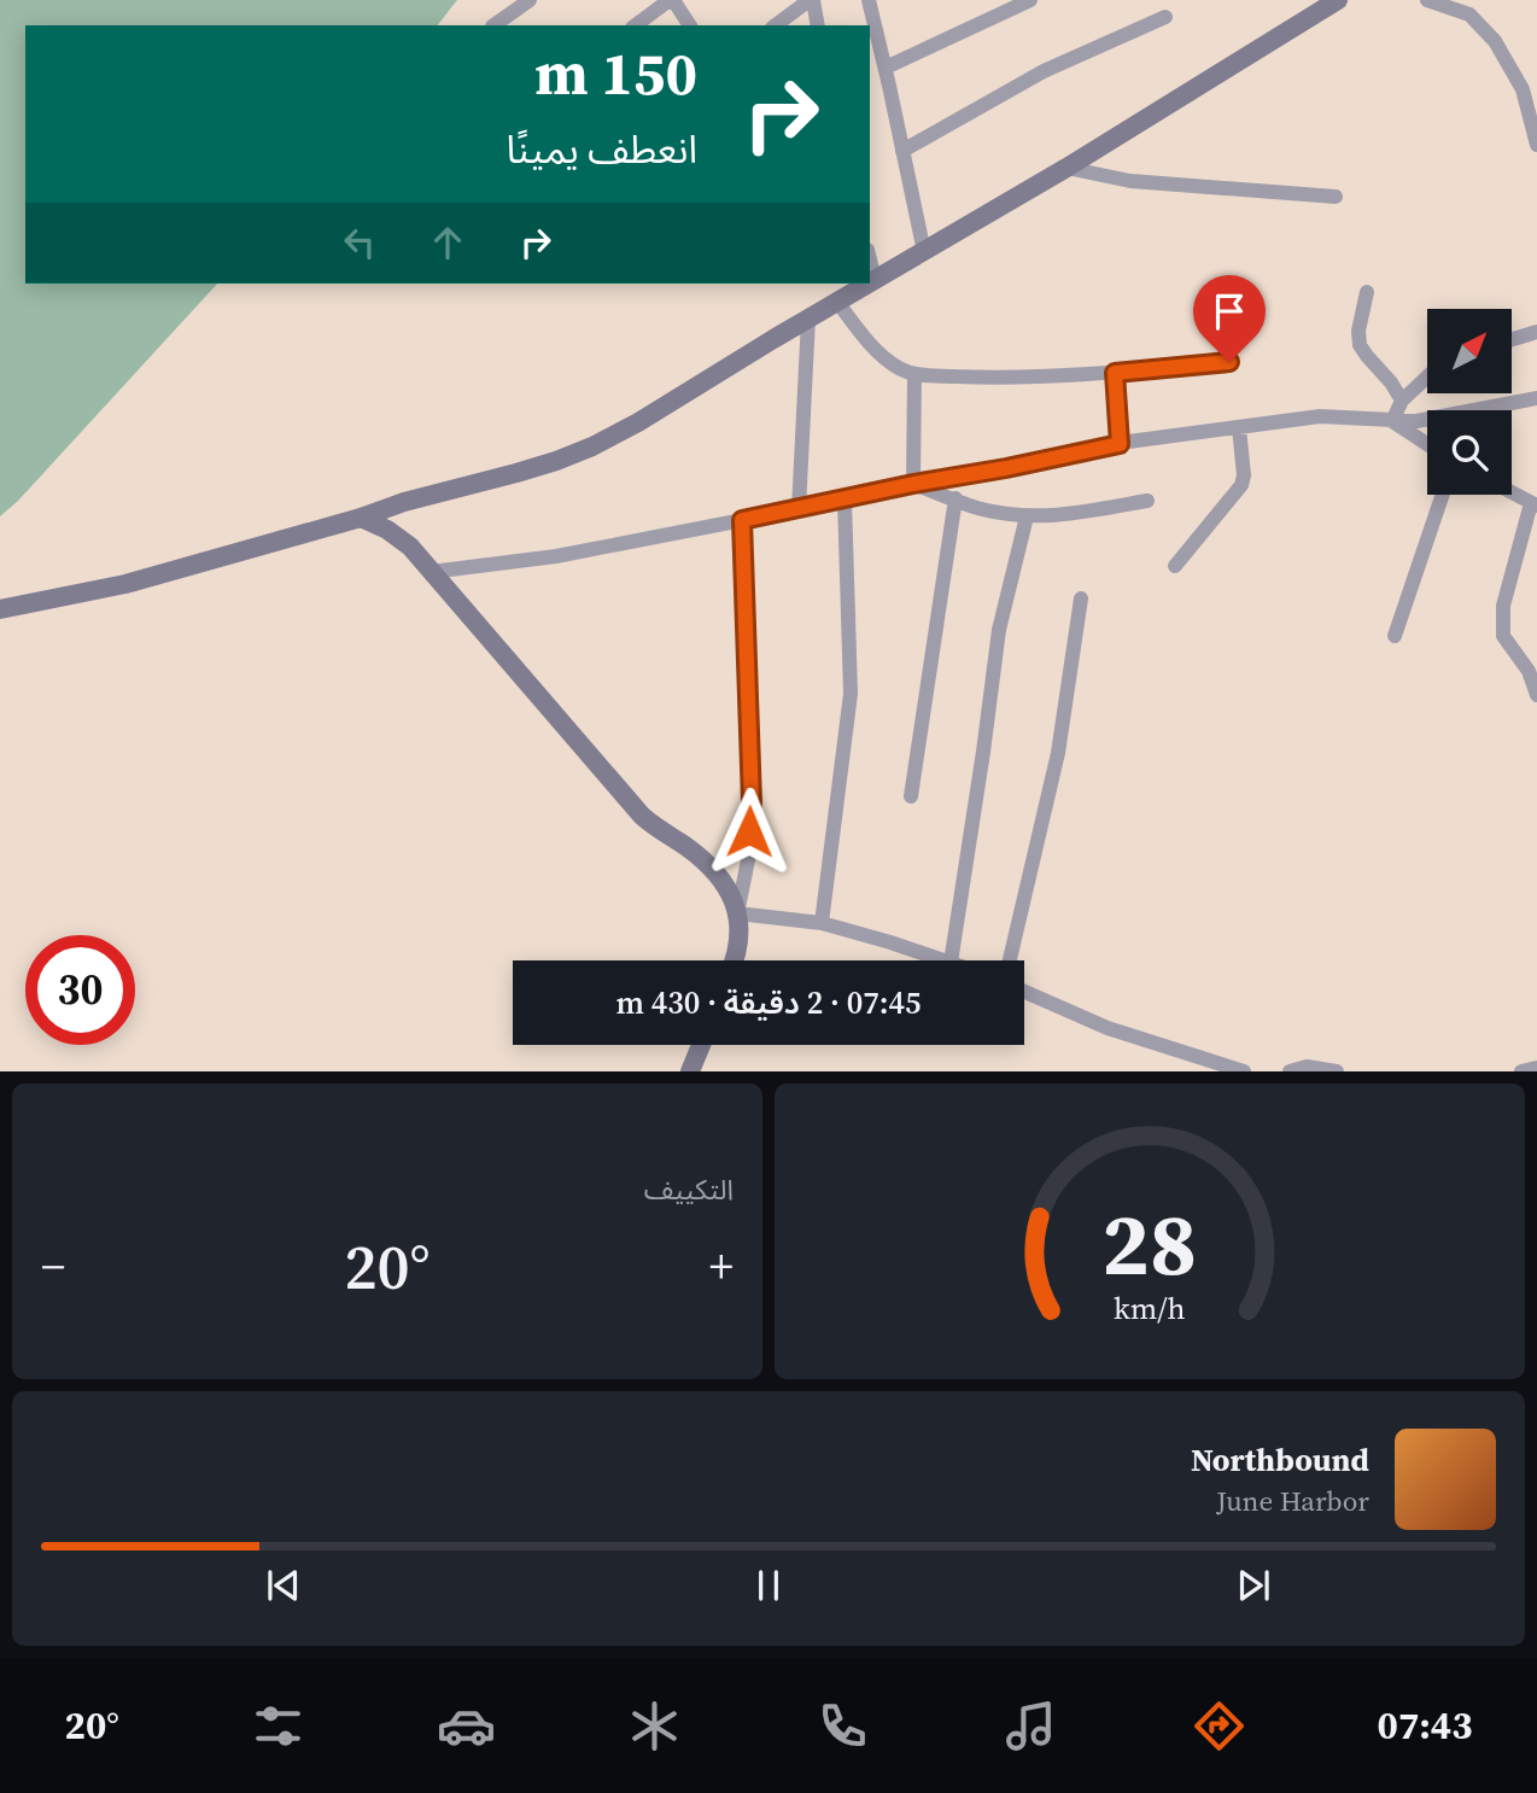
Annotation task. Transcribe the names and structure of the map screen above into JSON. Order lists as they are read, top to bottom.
{
  "north": "top right",
  "page": {
    "turn": ["150 m", "انعطف يمينًا"],
    "limit": "30",
    "trip": "07:45 · 2 دقيقة · 430 m",
    "tile": "التكييف",
    "heat": ["−", "20°", "+"],
    "song": ["Northbound", "June Harbor"],
    "tabs": ["07:43", "20°"],
    "gauge": ["28", "km/h"]
  }
}
